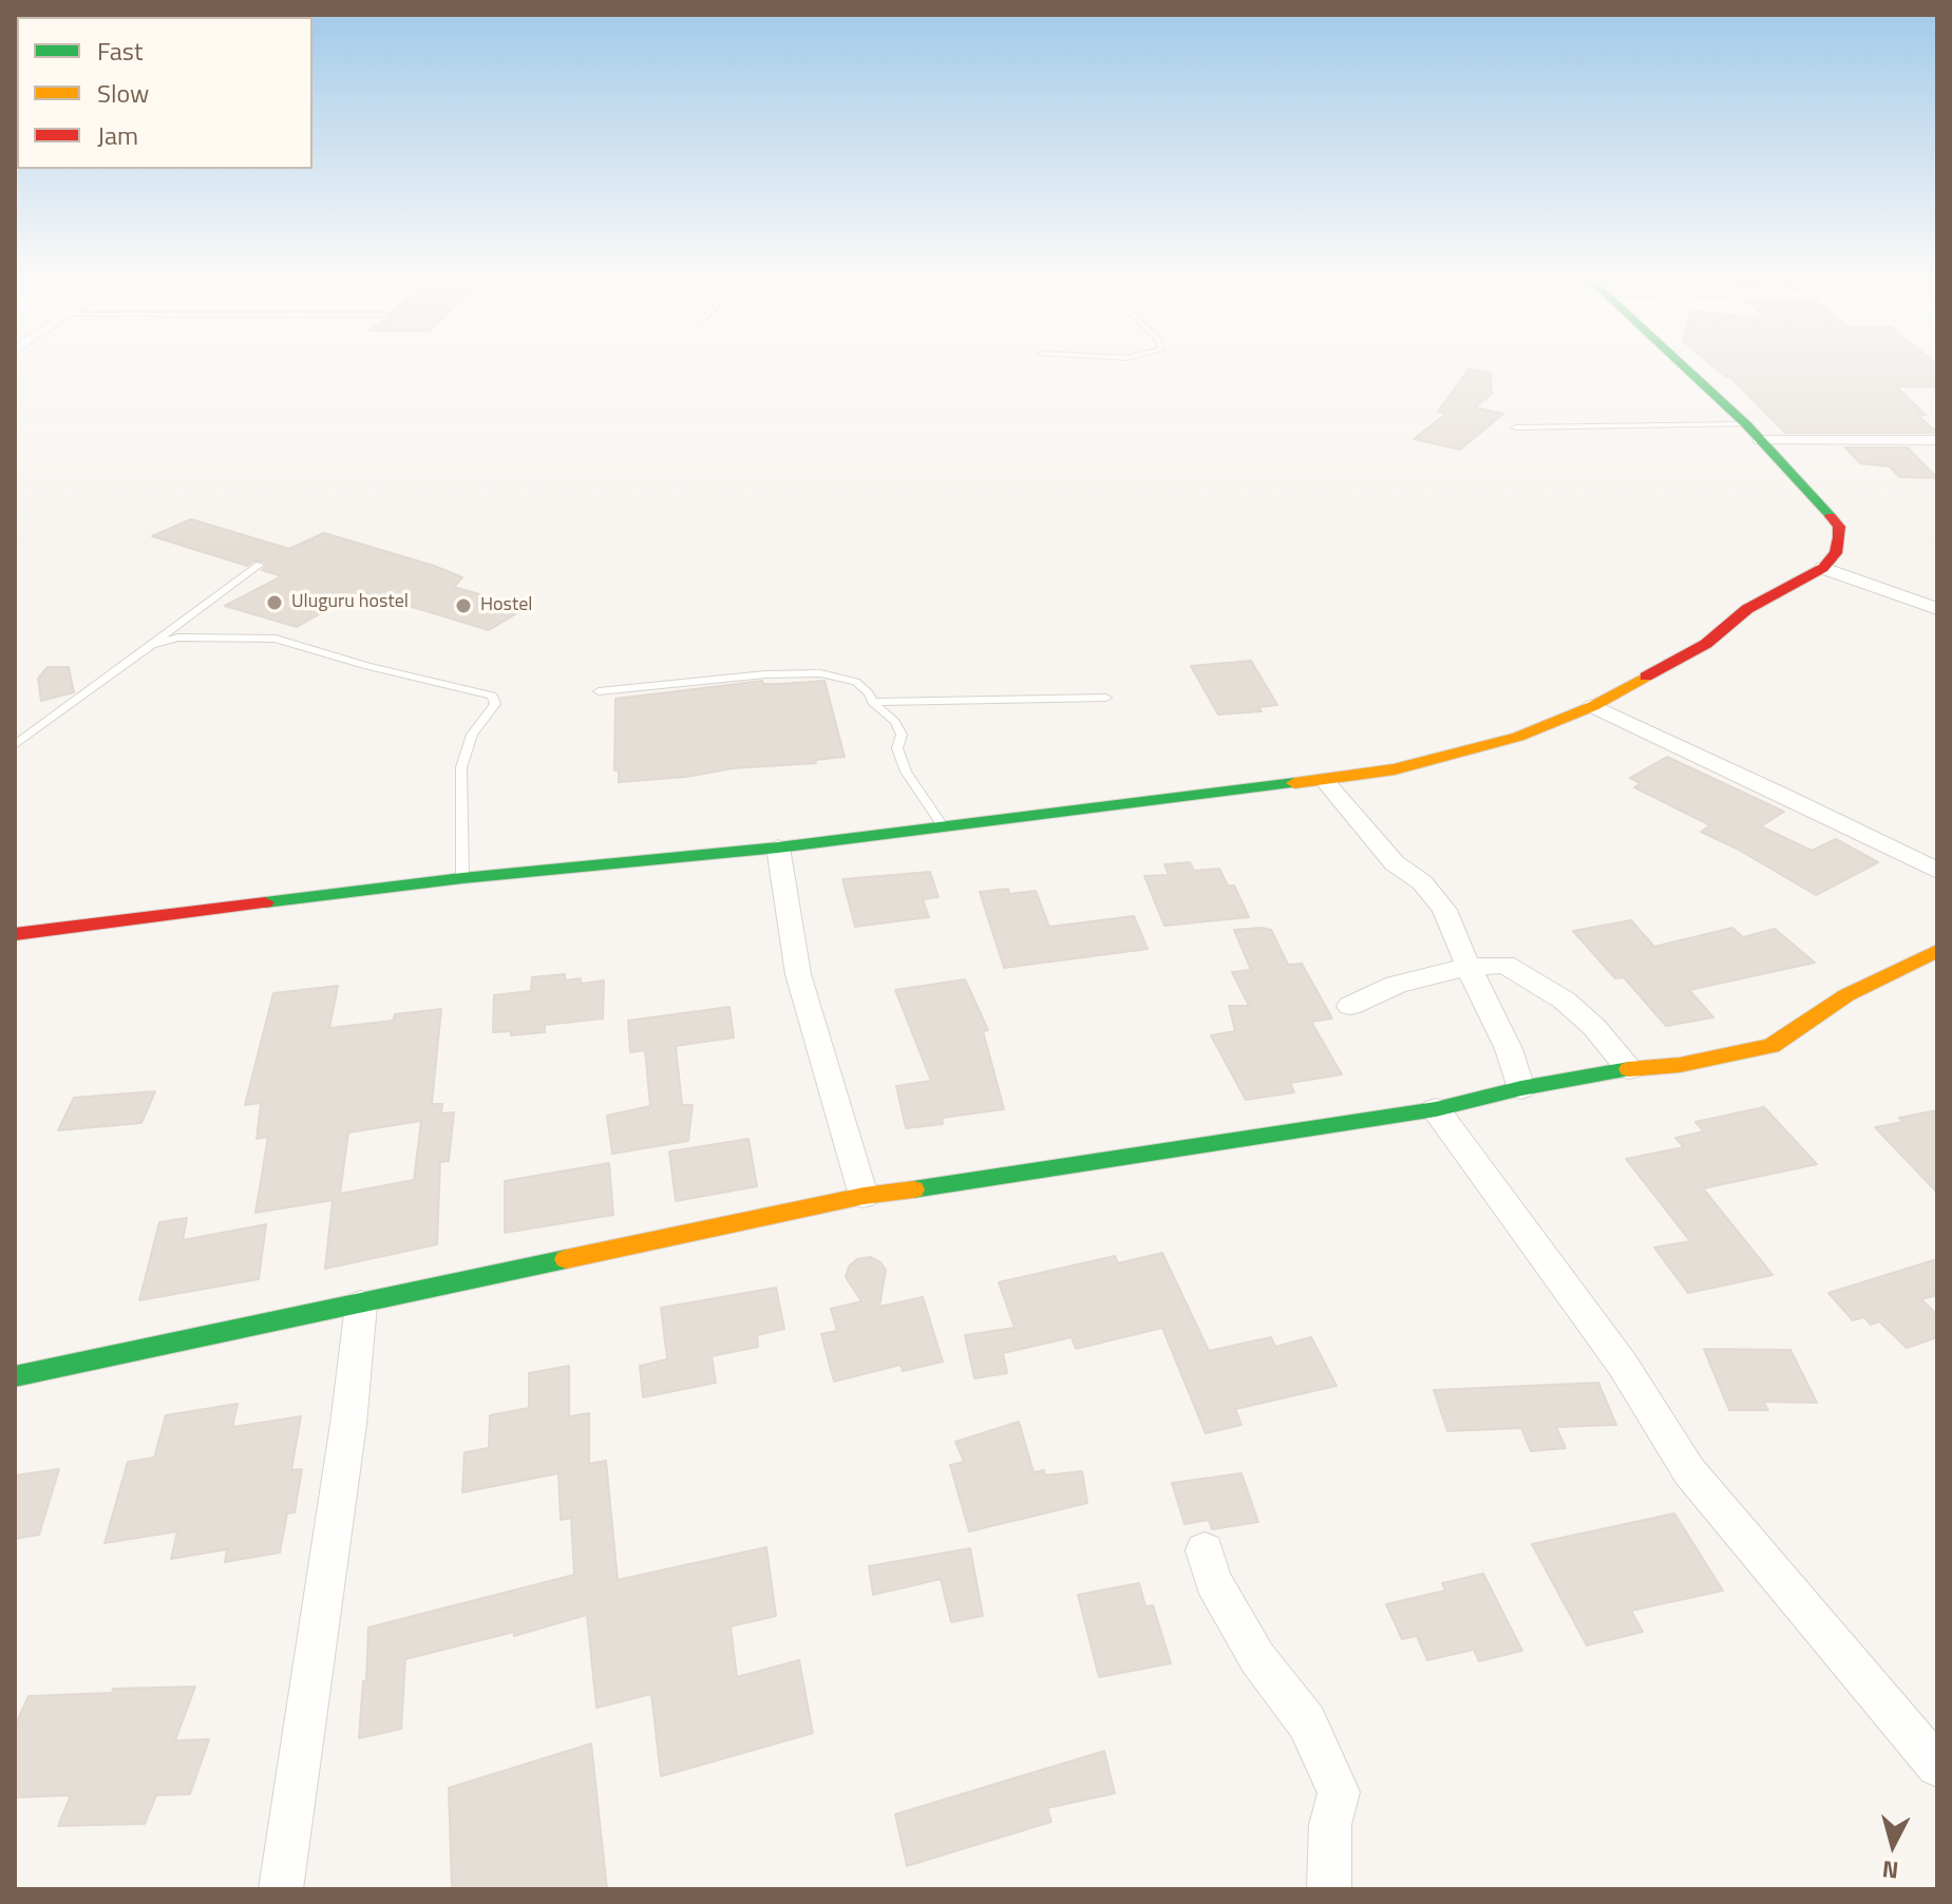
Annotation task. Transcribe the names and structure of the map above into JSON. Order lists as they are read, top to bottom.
{
  "places": ["Uluguru hostel", "Hostel"],
  "legend": ["Fast", "Slow", "Jam"],
  "north": "bottom"
}
